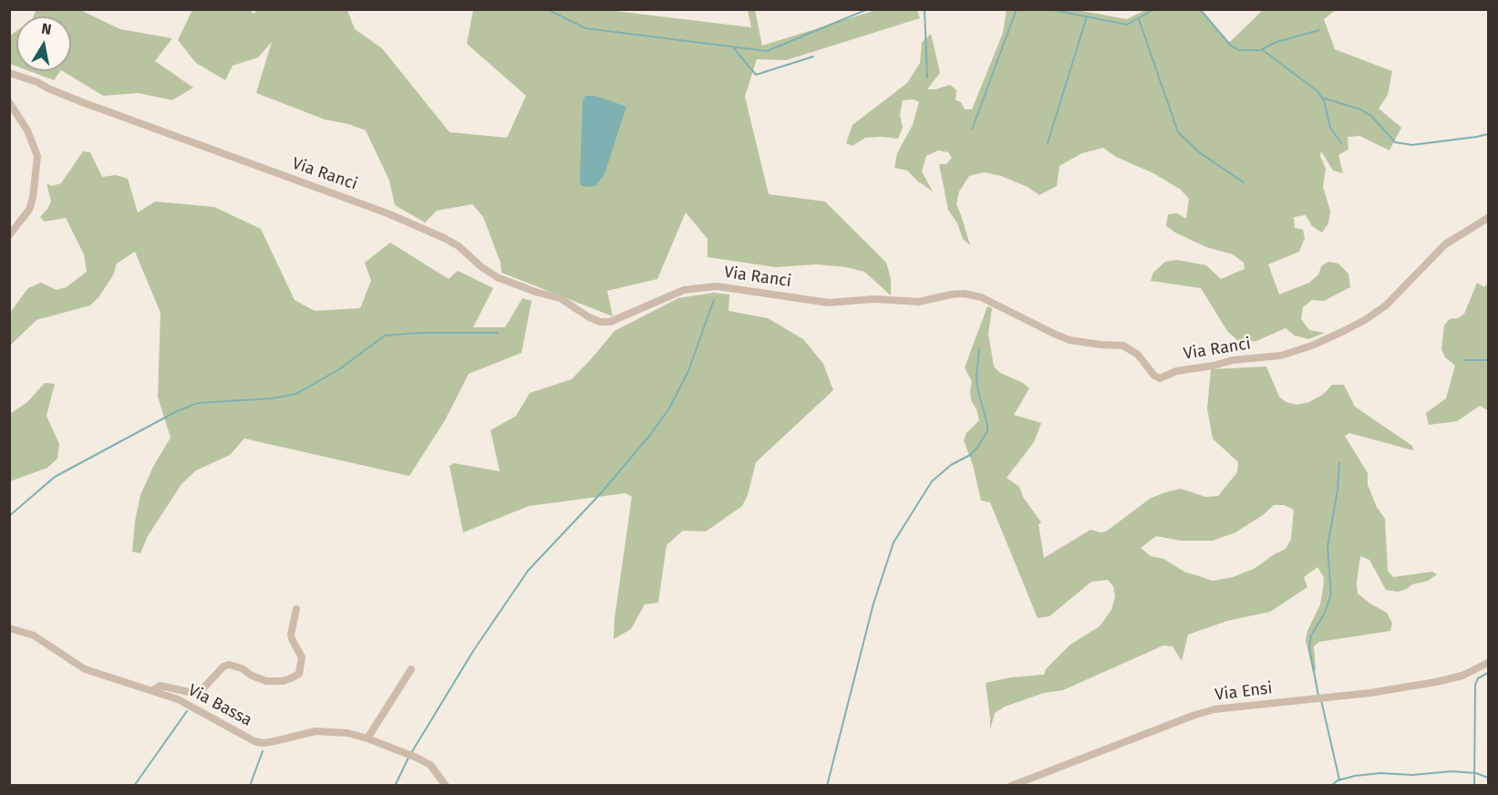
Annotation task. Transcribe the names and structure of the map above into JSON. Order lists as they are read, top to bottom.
{
  "streets": {
    "street": ["Via Ranci", "Via Ensi", "Via Bassa"]
  },
  "north": "top"
}
